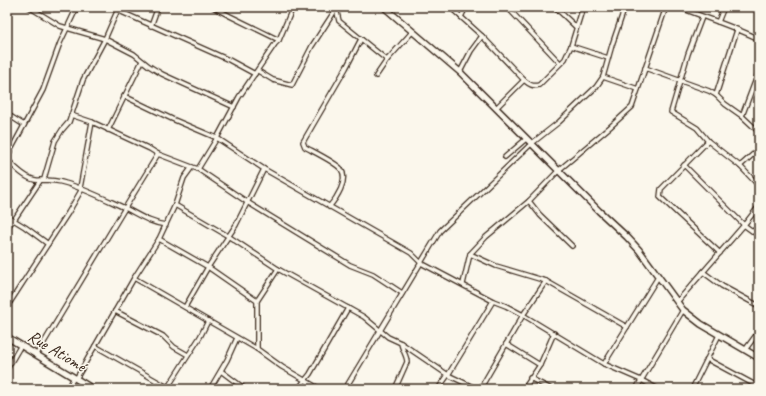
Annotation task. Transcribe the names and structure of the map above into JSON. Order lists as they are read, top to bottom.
{
  "streets": {
    "street": ["Rue Atiomé"]
  }
}
